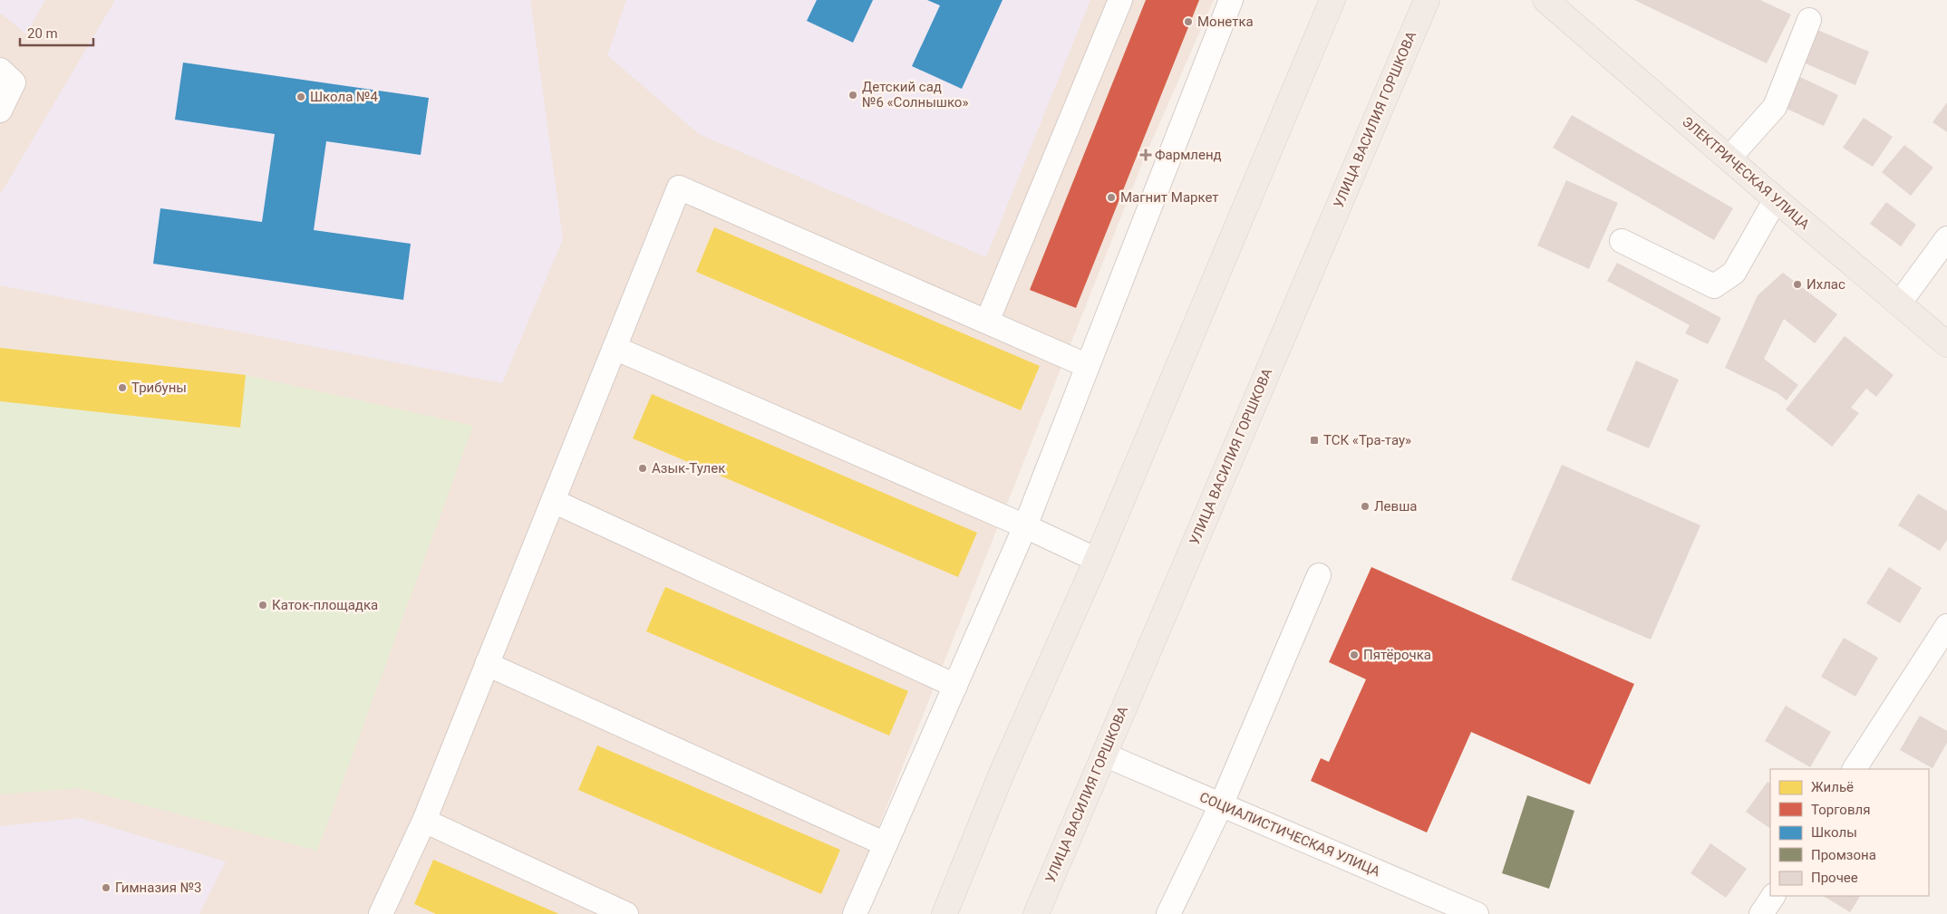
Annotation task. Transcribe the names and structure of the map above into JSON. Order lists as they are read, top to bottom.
{
  "streets": {
    "main road": ["УЛИЦА ВАСИЛИЯ ГОРШКОВА", "ЭЛЕКТРИЧЕСКАЯ УЛИЦА"],
    "street": ["СОЦИАЛИСТИЧЕСКАЯ УЛИЦА"]
  },
  "crossings": [
    ["УЛИЦА ВАСИЛИЯ ГОРШКОВА", "СОЦИАЛИСТИЧЕСКАЯ УЛИЦА"]
  ],
  "places": {
    "other": [
      "Монетка",
      "Детский сад №6 «Солнышко»",
      "Школа №4",
      "Магнит Маркет",
      "Ихлас",
      "Трибуны",
      "Азык-Тулек",
      "Левша",
      "Каток-площадка",
      "Пятёрочка",
      "Гимназия №3"
    ],
    "health": ["Фармленд"],
    "transit": ["ТСК «Тра-тау»"]
  },
  "legend": [
    "Жильё",
    "Торговля",
    "Школы",
    "Промзона",
    "Прочее"
  ],
  "scale_bar": "20 m"
}
